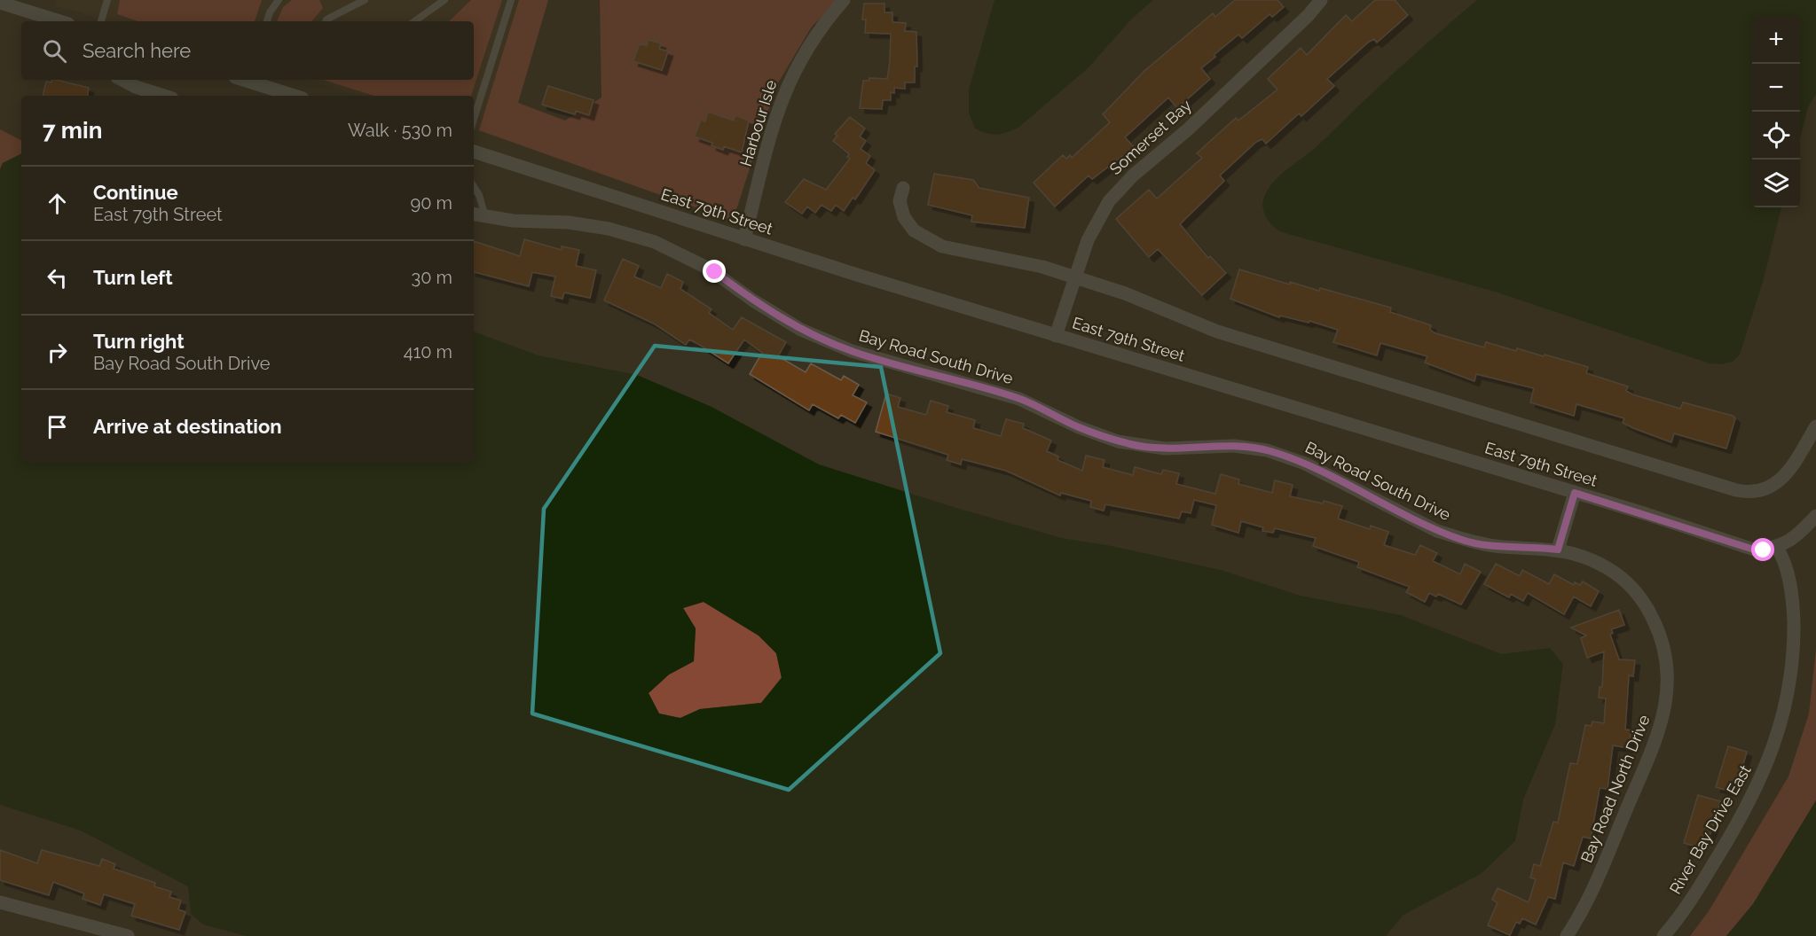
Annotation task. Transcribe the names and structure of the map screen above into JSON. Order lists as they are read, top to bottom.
{
  "streets": {
    "street": [
      "Harbour Isle",
      "Somerset Bay",
      "East 79th Street",
      "Bay Road South Drive",
      "Bay Road North Drive",
      "River Bay Drive East"
    ]
  },
  "crossings": [
    ["Harbour Isle", "East 79th Street"],
    ["Somerset Bay", "East 79th Street"],
    ["East 79th Street", "River Bay Drive East"],
    ["Bay Road South Drive", "Bay Road North Drive"]
  ],
  "page": {
    "map_buttons": ["+", "−"],
    "search": "Search here",
    "heading": ["7 min", "Walk · 530 m"],
    "list": [
      ["Continue", "East 79th Street", "90 m"],
      ["Turn left", "30 m"],
      ["Turn right", "Bay Road South Drive", "410 m"],
      "Arrive at destination"
    ]
  }
}
